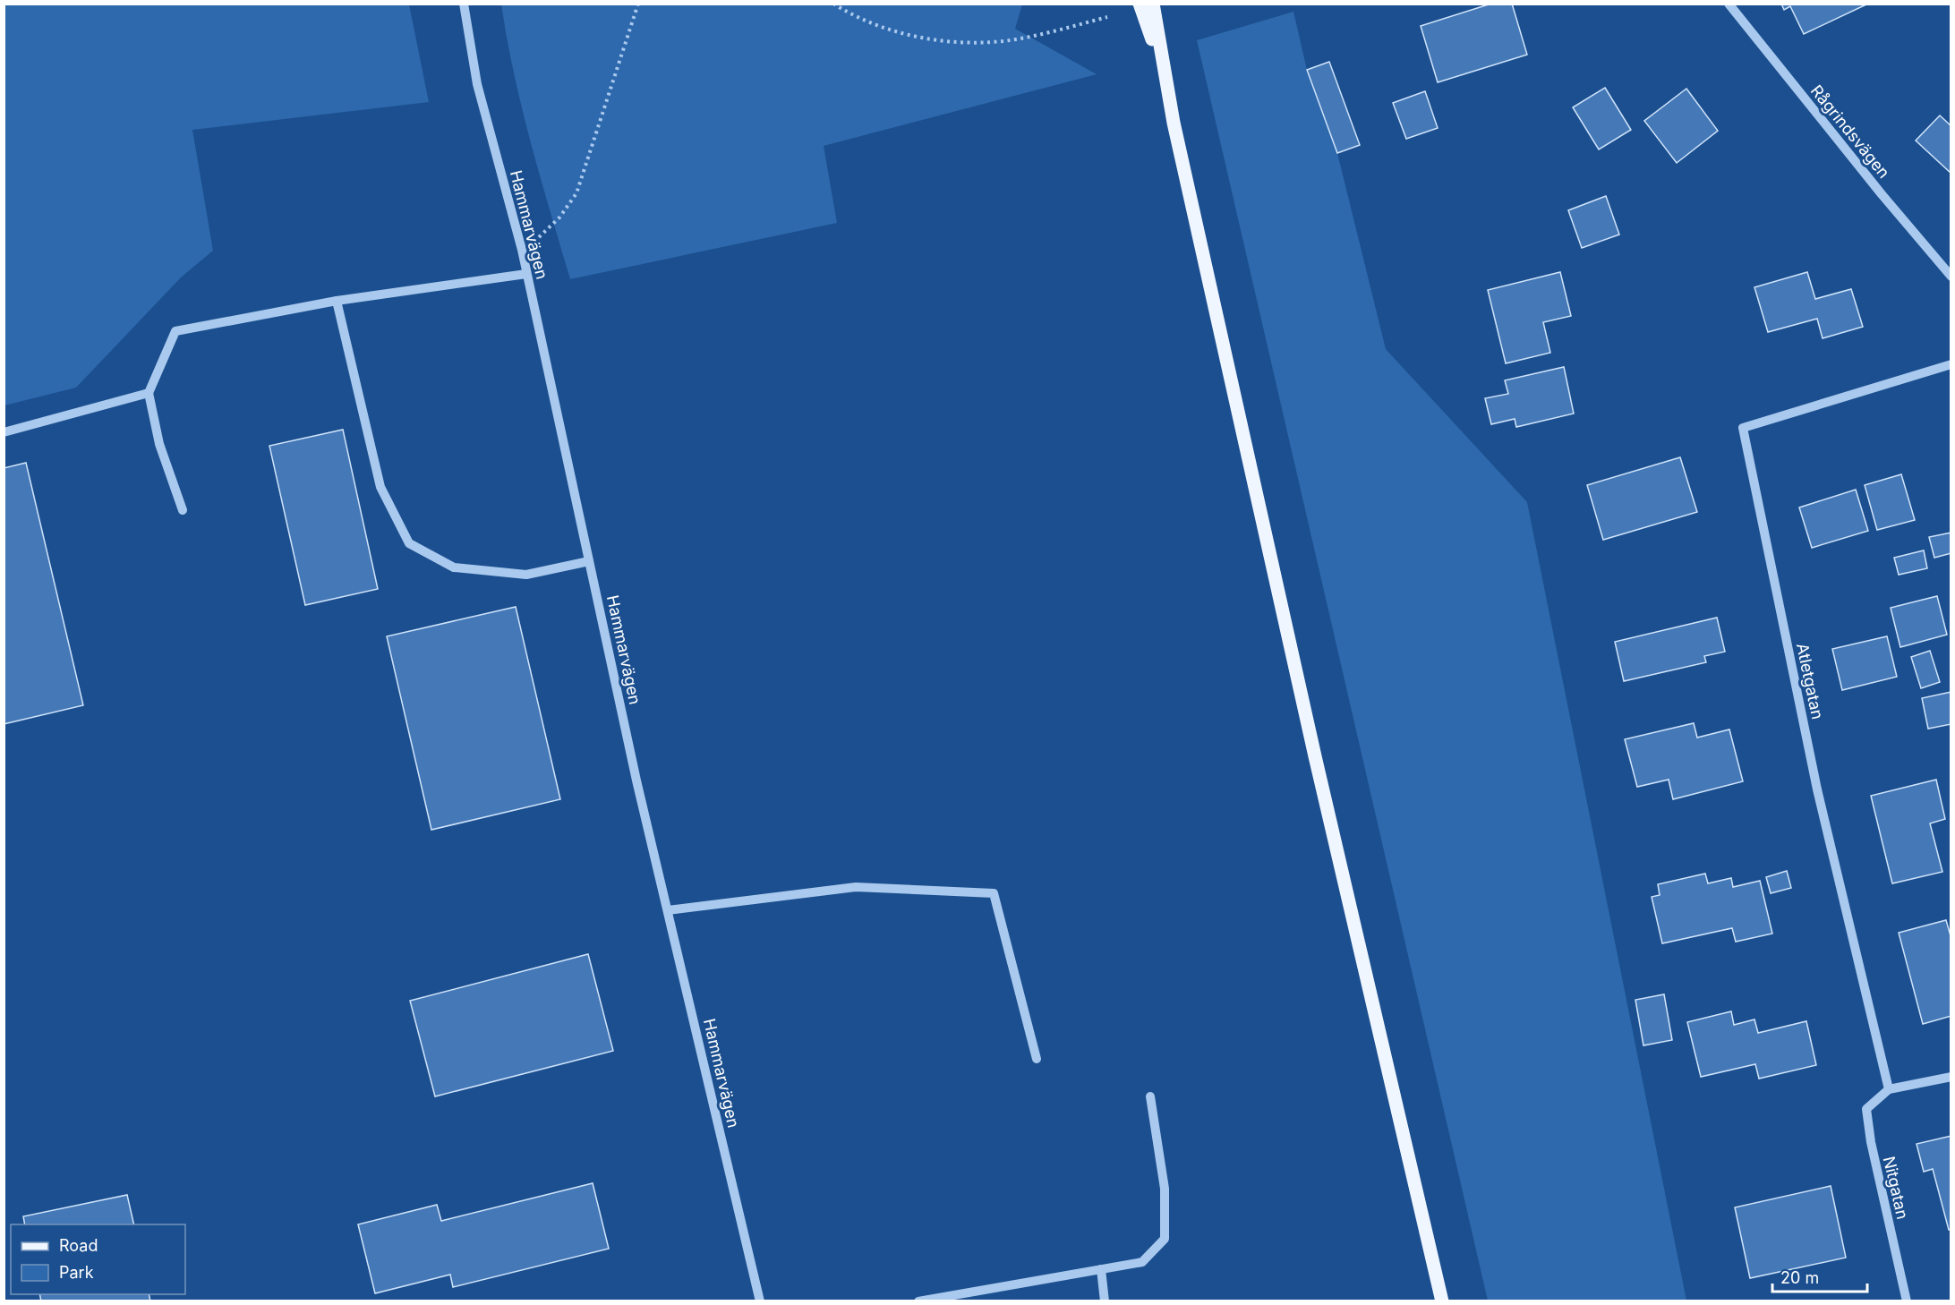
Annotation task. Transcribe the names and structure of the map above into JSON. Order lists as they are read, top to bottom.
{
  "streets": {
    "street": [
      "Rågrindsvägen",
      "Hammarvägen",
      "Atletgatan",
      "Nitgatan"
    ]
  },
  "crossings": [
    ["Atletgatan", "Nitgatan"]
  ],
  "legend": ["Road", "Park"],
  "scale_bar": "20 m"
}
